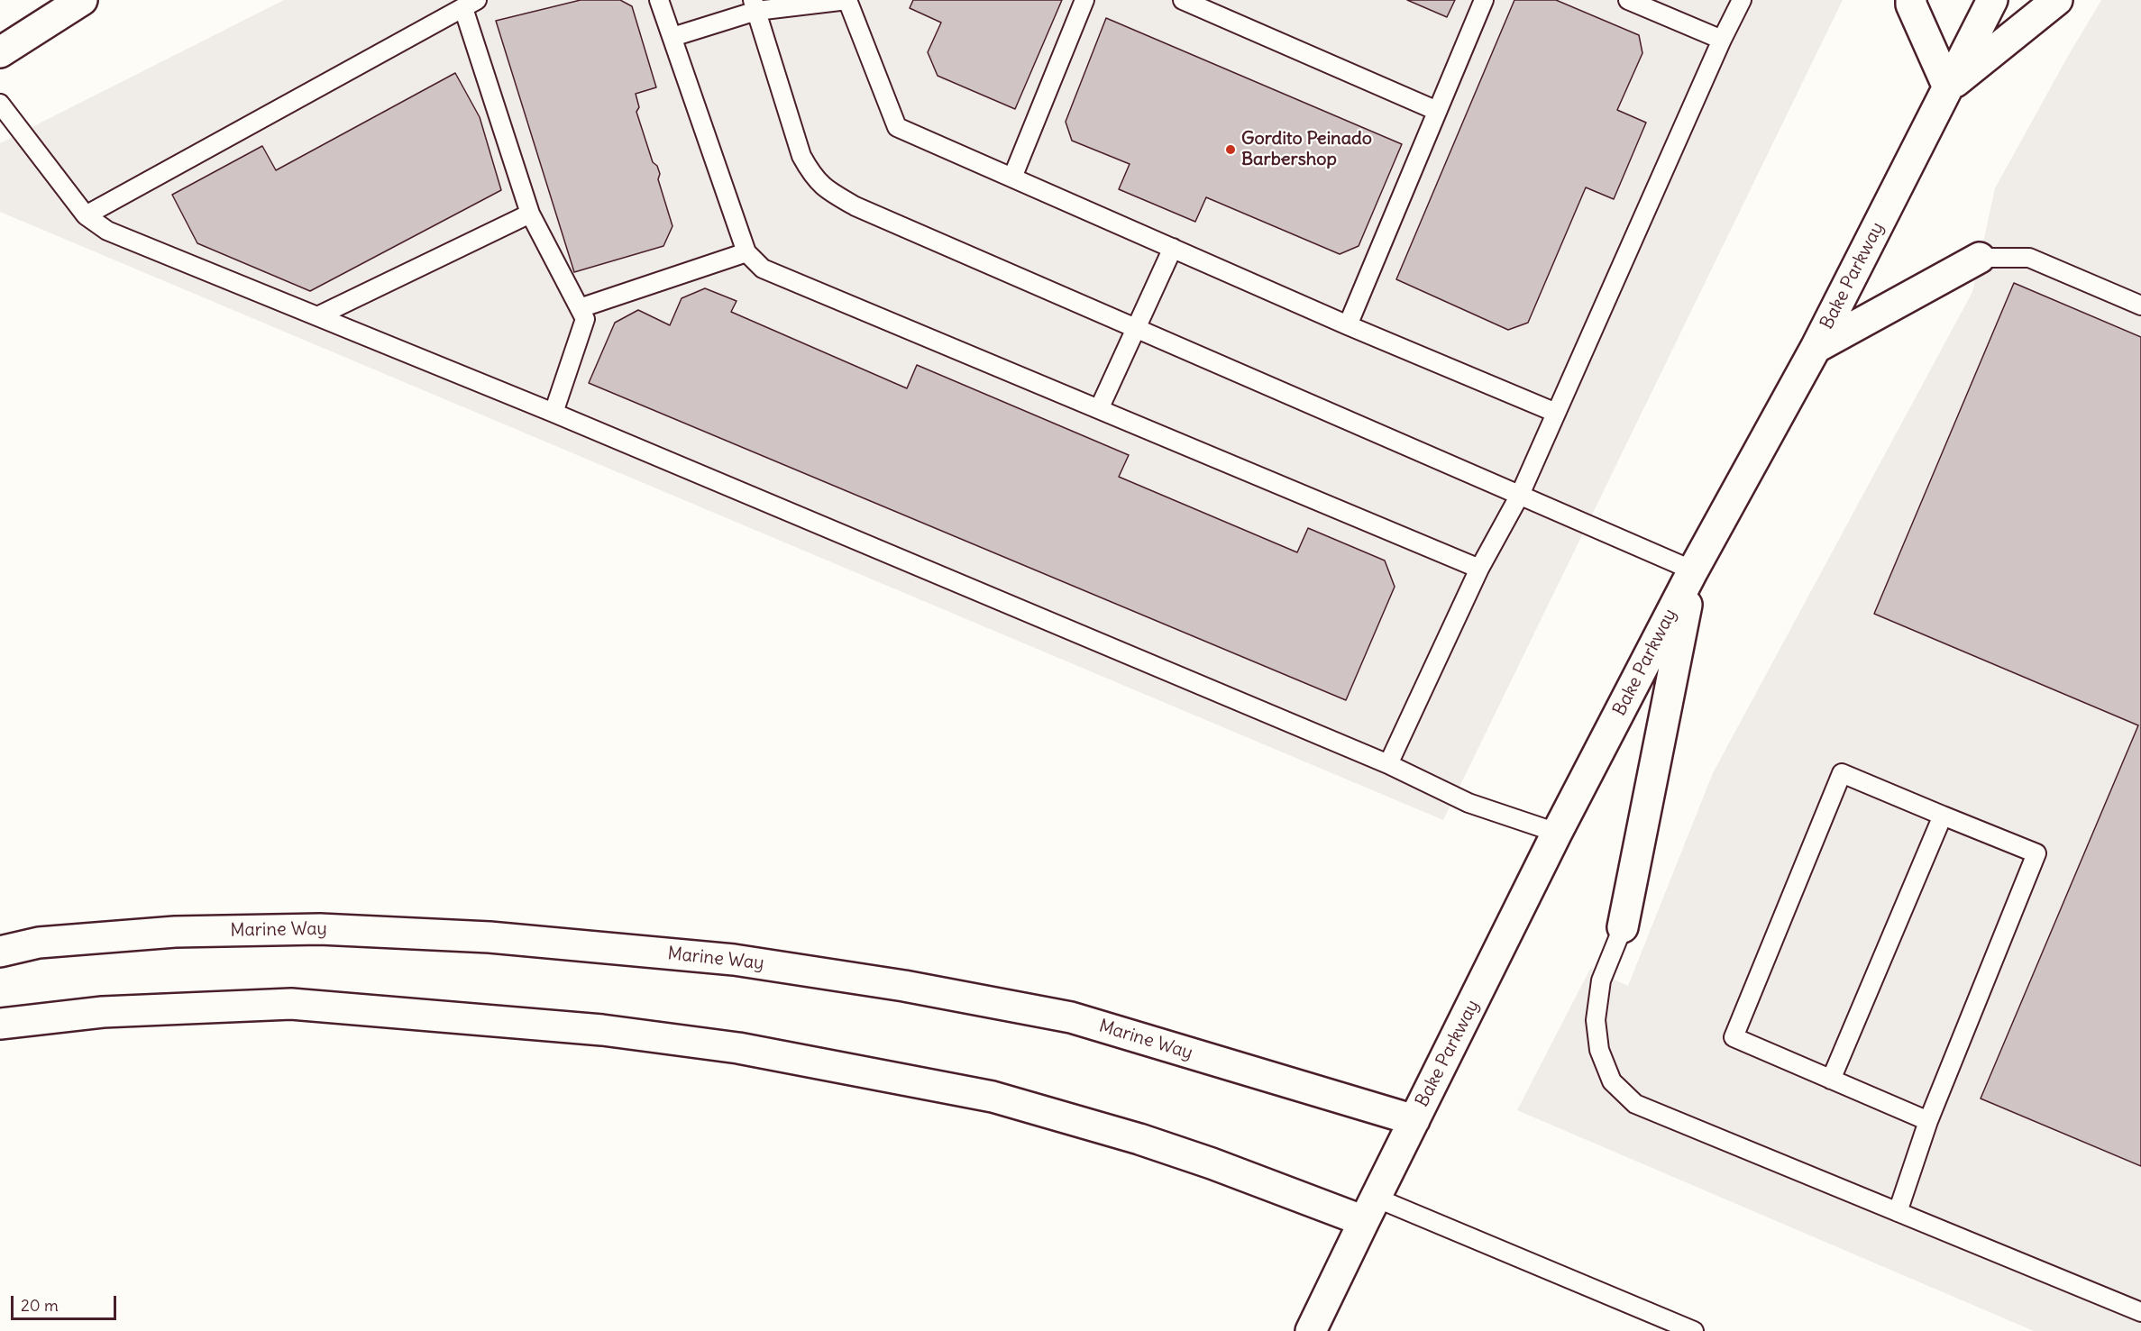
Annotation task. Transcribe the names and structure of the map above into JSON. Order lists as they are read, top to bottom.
{
  "streets": {
    "main road": ["Bake Parkway", "Marine Way"]
  },
  "crossings": [
    ["Bake Parkway", "Marine Way"]
  ],
  "places": ["Gordito Peinado Barbershop"],
  "scale_bar": "20 m"
}
